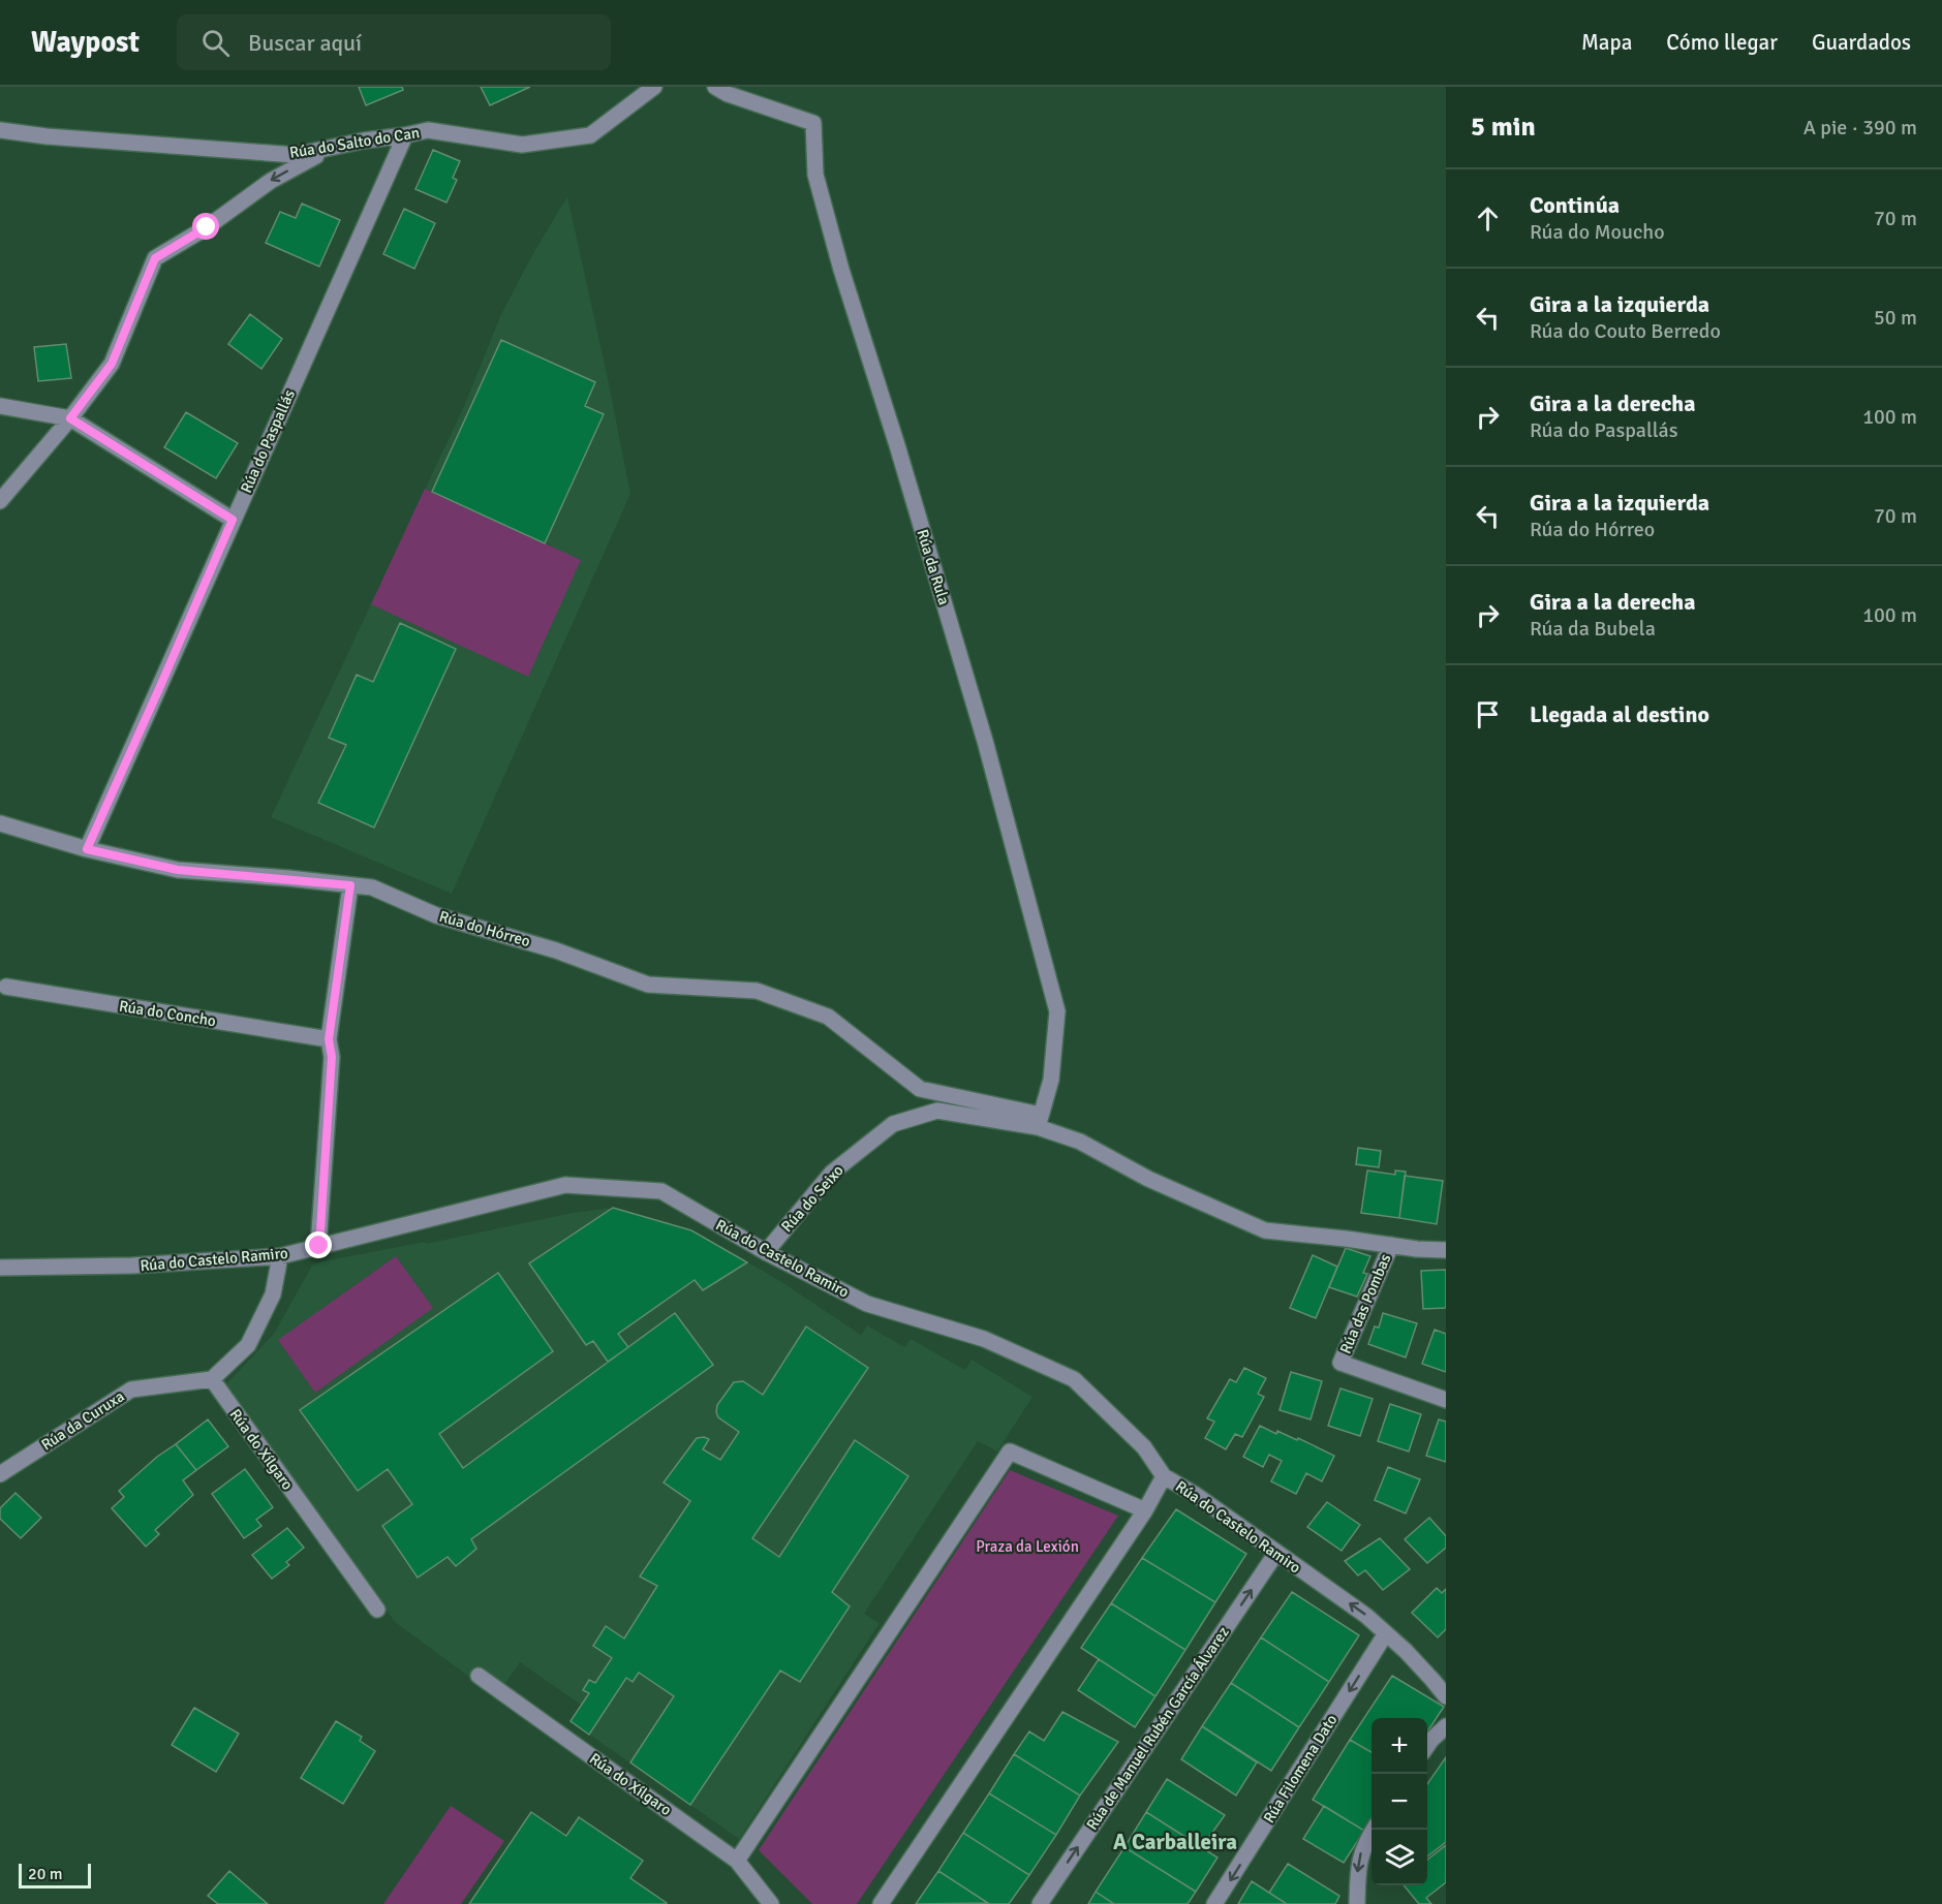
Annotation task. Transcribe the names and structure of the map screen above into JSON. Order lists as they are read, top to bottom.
{
  "streets": {
    "street": [
      "Rúa do Salto do Can",
      "Rúa do Paspallás",
      "Rúa da Rula",
      "Rúa do Hórreo",
      "Rúa do Concho",
      "Rúa do Seixo",
      "Rúa do Castelo Ramiro",
      "Rúa das Pombas",
      "Rúa da Curuxa",
      "Rúa do Xílgaro",
      "Rúa de Manuel Rubén García Álvarez",
      "Rúa Filomena Dato"
    ]
  },
  "crossings": [
    ["Rúa do Salto do Can", "Rúa do Paspallás"],
    ["Rúa do Paspallás", "Rúa do Hórreo"],
    ["Rúa da Rula", "Rúa do Seixo"],
    ["Rúa do Hórreo", "Rúa do Seixo"],
    ["Rúa do Seixo", "Rúa do Castelo Ramiro"],
    ["Rúa do Seixo", "Rúa das Pombas"],
    ["Rúa do Castelo Ramiro", "Rúa de Manuel Rubén García Álvarez"],
    ["Rúa do Castelo Ramiro", "Rúa Filomena Dato"],
    ["Rúa da Curuxa", "Rúa do Xílgaro"]
  ],
  "districts": ["A Carballeira"],
  "parks": ["Praza da Lexión"],
  "scale_bar": "20 m",
  "page": {
    "header": "Waypost",
    "search": "Buscar aquí",
    "nav": ["Mapa", "Cómo llegar", "Guardados"],
    "heading": ["5 min", "A pie · 390 m"],
    "list": [
      ["Continúa", "Rúa do Moucho", "70 m"],
      ["Gira a la izquierda", "Rúa do Couto Berredo", "50 m"],
      ["Gira a la derecha", "Rúa do Paspallás", "100 m"],
      ["Gira a la izquierda", "Rúa do Hórreo", "70 m"],
      ["Gira a la derecha", "Rúa da Bubela", "100 m"],
      "Llegada al destino"
    ],
    "map_buttons": ["+", "−"],
    "scale": "20 m"
  }
}
